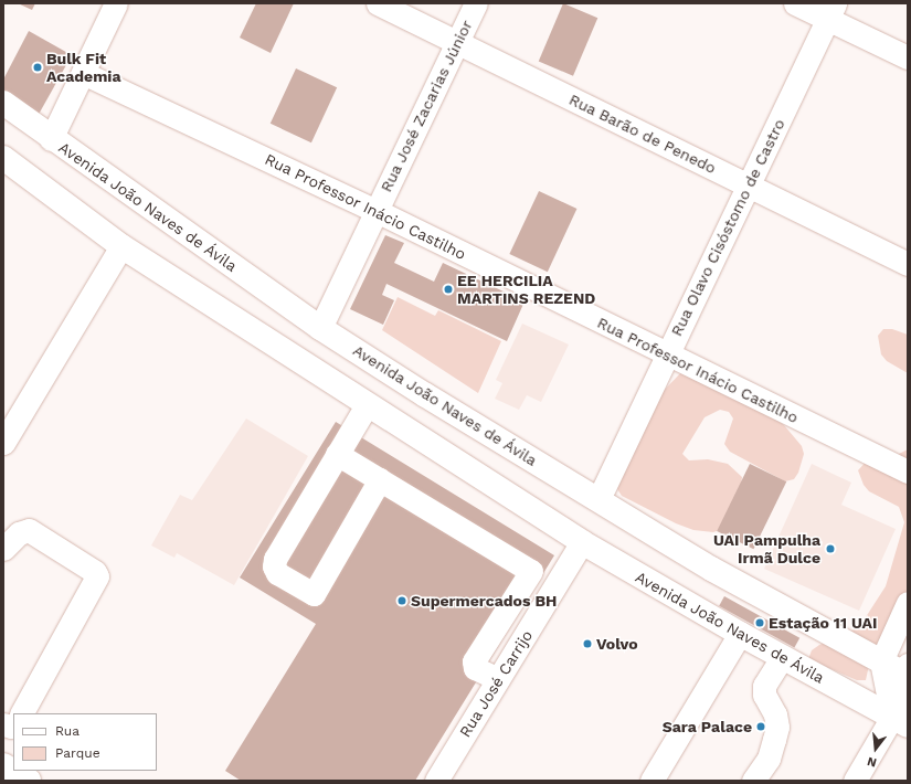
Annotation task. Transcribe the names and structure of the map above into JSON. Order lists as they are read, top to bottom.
{
  "streets": {
    "main road": ["Avenida João Naves de Ávila"],
    "street": [
      "Rua José Zacarias Júnior",
      "Rua Barão de Penedo",
      "Rua Professor Inácio Castilho",
      "Rua Olavo Cisóstomo de Castro",
      "Rua José Carrijo"
    ]
  },
  "crossings": [
    ["Rua José Zacarias Júnior", "Rua Barão de Penedo"],
    ["Rua José Zacarias Júnior", "Avenida João Naves de Ávila"],
    ["Rua José Zacarias Júnior", "Rua Professor Inácio Castilho"],
    ["Rua Barão de Penedo", "Rua Olavo Cisóstomo de Castro"],
    ["Avenida João Naves de Ávila", "Rua Olavo Cisóstomo de Castro"],
    ["Avenida João Naves de Ávila", "Rua José Carrijo"],
    ["Rua Professor Inácio Castilho", "Rua Olavo Cisóstomo de Castro"]
  ],
  "places": [
    "Bulk Fit Academia",
    "EE HERCILIA MARTINS REZEND",
    "UAI Pampulha Irmã Dulce",
    "Supermercados BH",
    "Estação 11 UAI",
    "Volvo",
    "Sara Palace"
  ],
  "legend": ["Rua", "Parque"],
  "north": "bottom"
}
